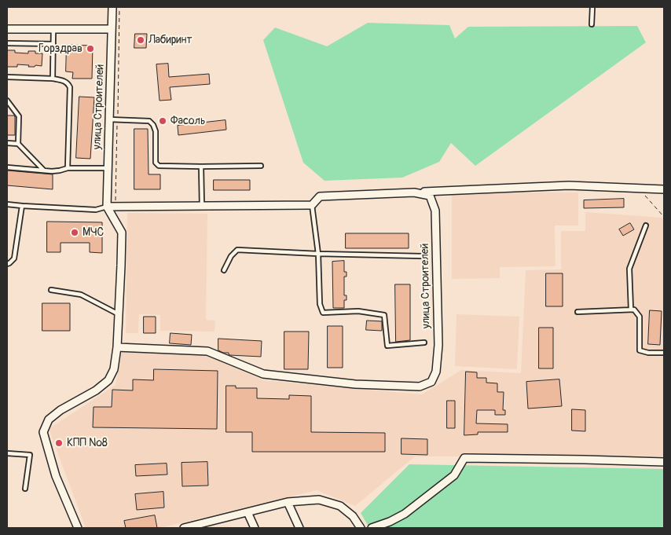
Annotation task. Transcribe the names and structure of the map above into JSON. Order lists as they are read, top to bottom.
{
  "streets": {
    "street": ["улица Строителей"]
  },
  "places": [
    "Лабиринт",
    "Горздрав",
    "Фасоль",
    "МЧС",
    "КПП №8"
  ]
}
